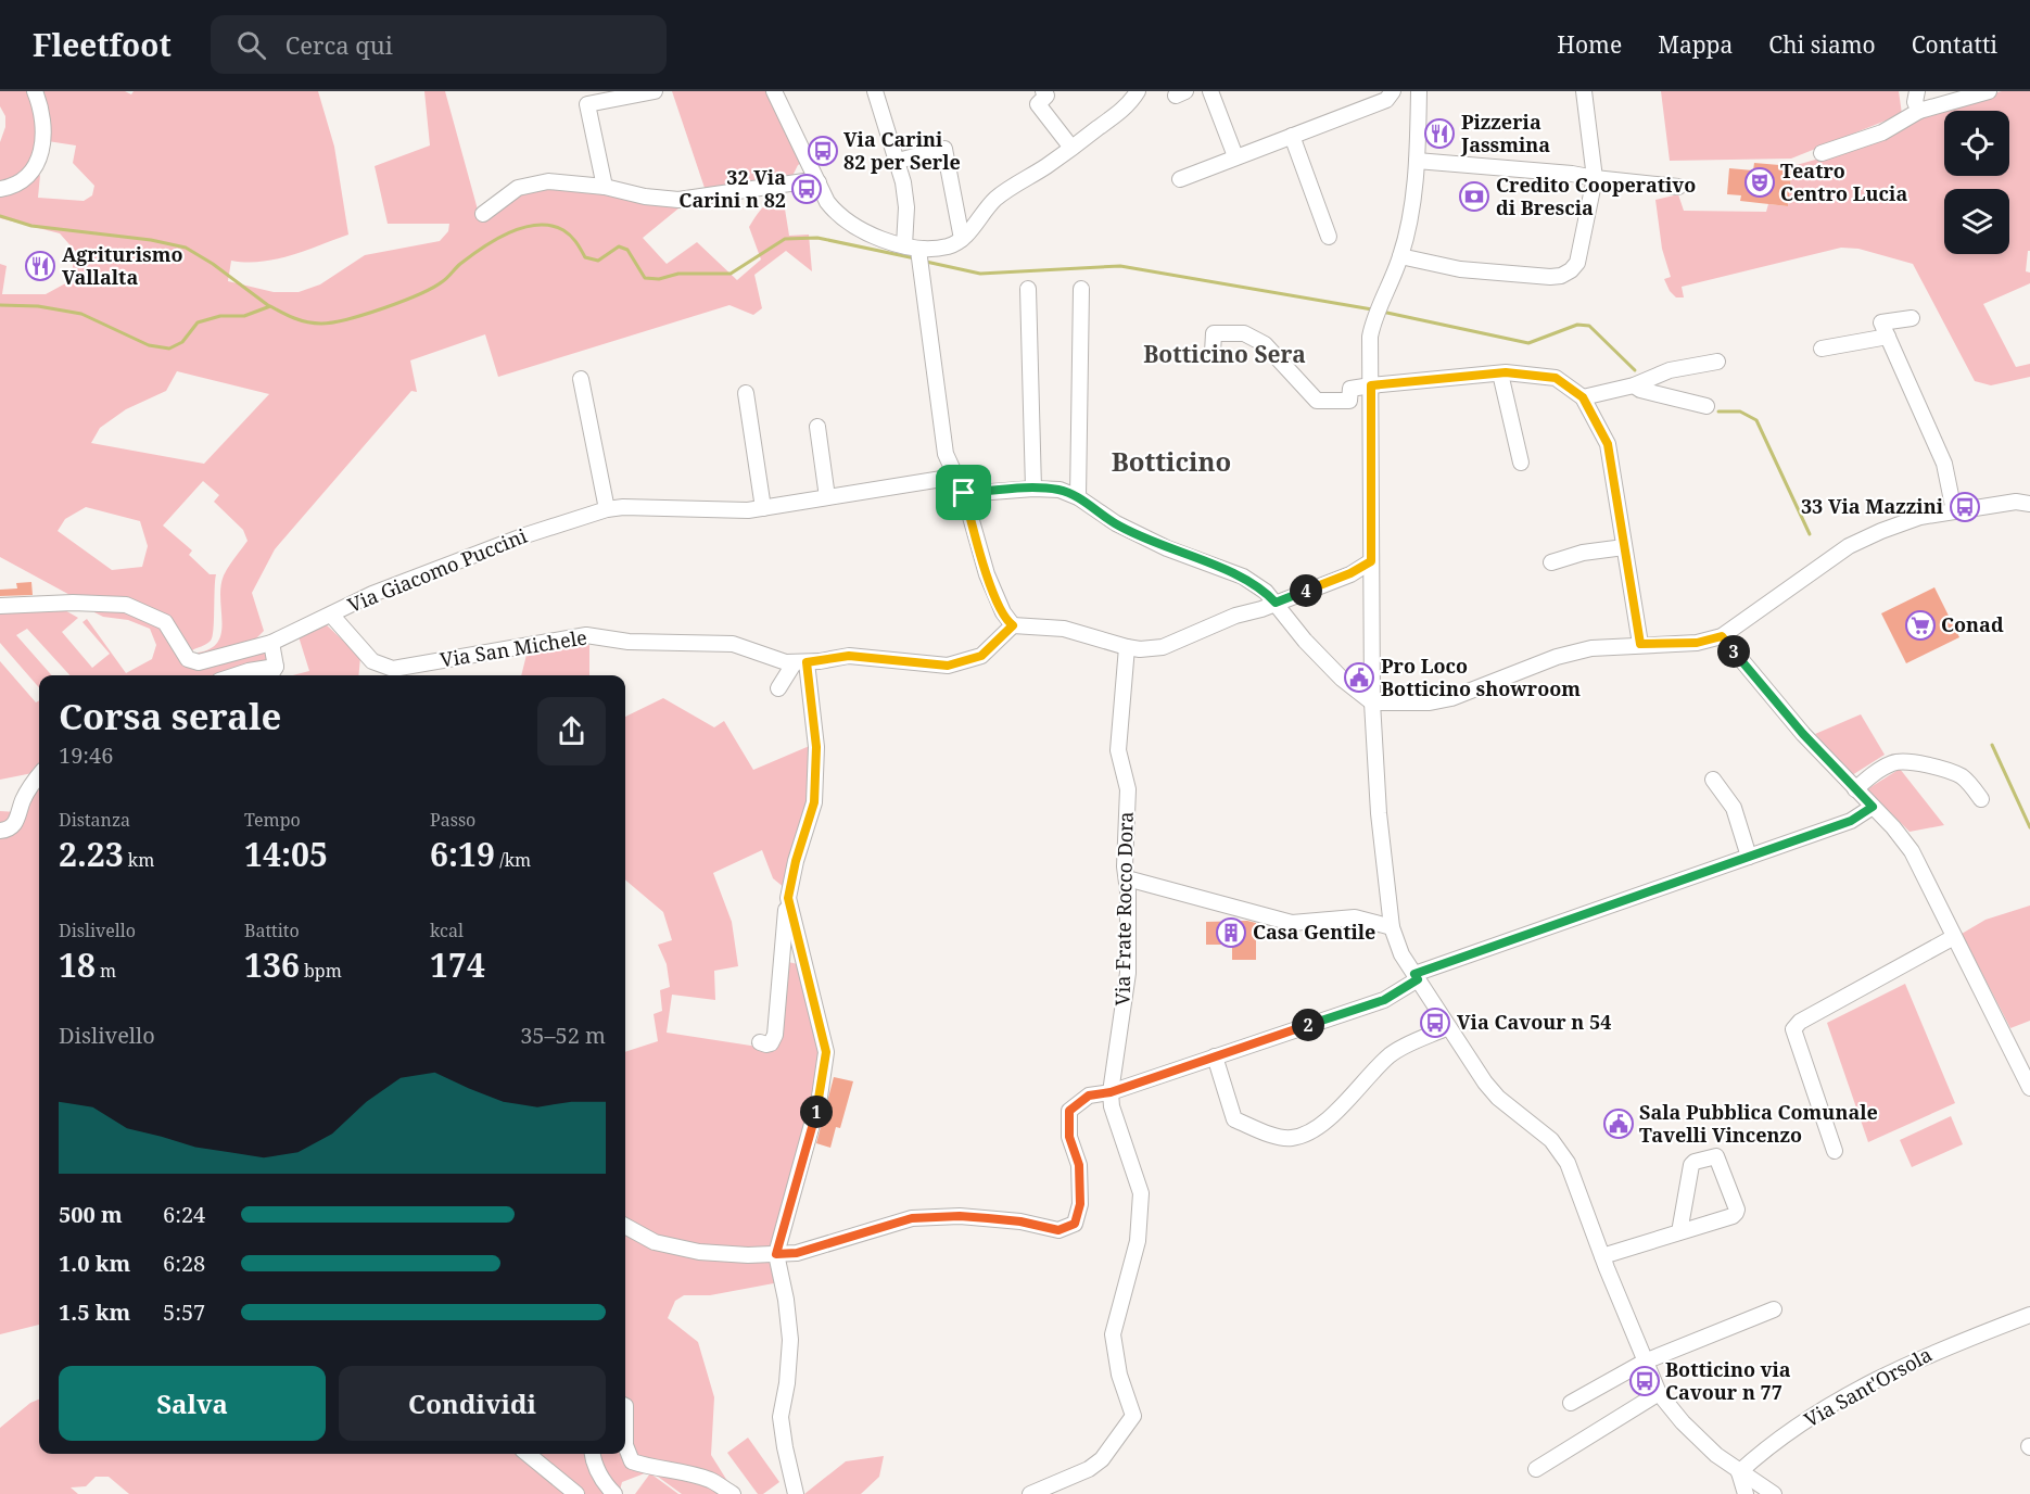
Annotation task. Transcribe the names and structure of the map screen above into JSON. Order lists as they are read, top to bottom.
{
  "streets": {
    "street": [
      "Via Giacomo Puccini",
      "Via San Michele",
      "Via Frate Rocco Dora",
      "Via Sant'Orsola"
    ]
  },
  "crossings": [
    ["Via Giacomo Puccini", "Via San Michele"]
  ],
  "districts": ["Botticino Sera", "Botticino"],
  "places": {
    "restaurant": ["Pizzeria Jassmina", "Agriturismo Vallalta"],
    "bus stop": [
      "Via Carini 82 per Serle",
      "32 Via Carini n 82",
      "33 Via Mazzini",
      "Via Cavour n 54",
      "Botticino via Cavour n 77"
    ],
    "theatre": ["Teatro Centro Lucia"],
    "bank": ["Credito Cooperativo di Brescia"],
    "supermarket": ["Conad"],
    "public building": ["Pro Loco Botticino showroom", "Sala Pubblica Comunale Tavelli Vincenzo"],
    "building": ["Casa Gentile"]
  },
  "page": {
    "header": "Fleetfoot",
    "search": "Cerca qui",
    "nav": [
      "Home",
      "Mappa",
      "Chi siamo",
      "Contatti"
    ],
    "pins": [
      "4",
      "3",
      "2",
      "1"
    ],
    "heading": ["Corsa serale", "19:46"],
    "stats": [
      ["Distanza", "2.23 km"],
      ["Tempo", "14:05"],
      ["Passo", "6:19 /km"],
      ["Dislivello", "18 m"],
      ["Battito", "136 bpm"],
      ["kcal", "174"]
    ],
    "chart": ["Dislivello", "35–52 m"],
    "list": [
      {
        "name": "500 m",
        "note": "6:24"
      },
      {
        "name": "1.0 km",
        "note": "6:28"
      },
      {
        "name": "1.5 km",
        "note": "5:57"
      }
    ],
    "buttons": ["Salva", "Condividi"]
  }
}
